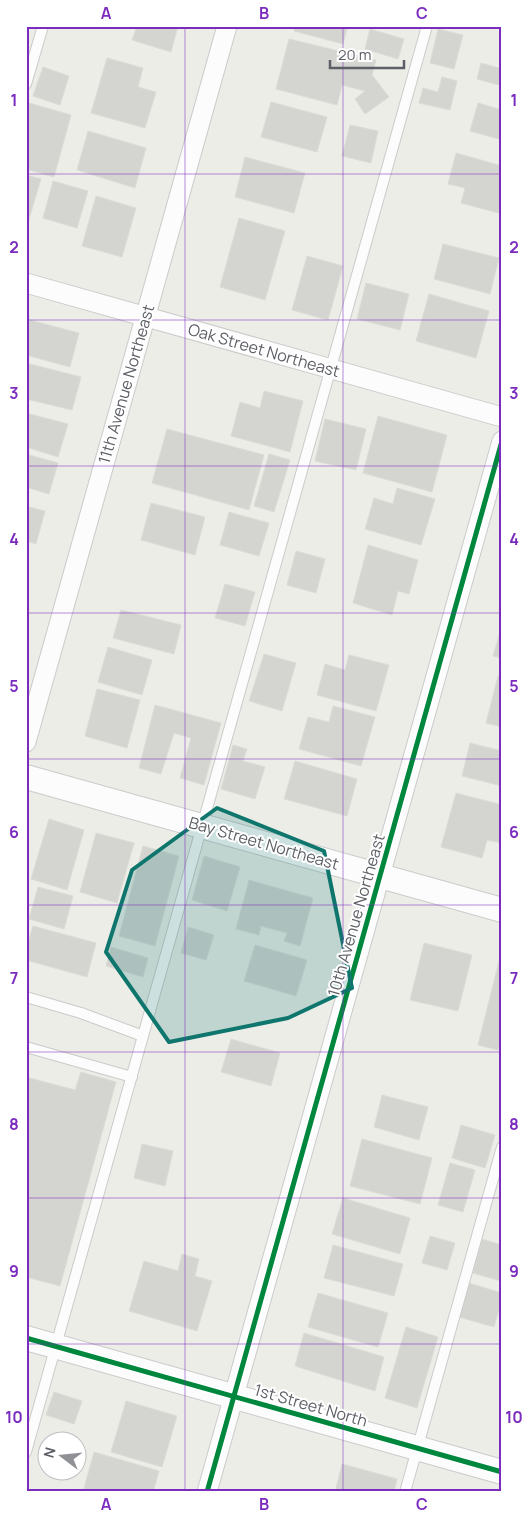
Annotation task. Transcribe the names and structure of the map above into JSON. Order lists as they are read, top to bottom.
{
  "streets": {
    "street": [
      "Oak Street Northeast",
      "11th Avenue Northeast",
      "Bay Street Northeast",
      "10th Avenue Northeast",
      "1st Street North"
    ]
  },
  "crossings": [
    ["Oak Street Northeast", "11th Avenue Northeast"],
    ["Bay Street Northeast", "10th Avenue Northeast"],
    ["10th Avenue Northeast", "1st Street North"]
  ],
  "scale_bar": "20 m",
  "north": "left",
  "grid": {
    "columns": ["A", "B", "C"],
    "rows": [
      "1",
      "2",
      "3",
      "4",
      "5",
      "6",
      "7",
      "8",
      "9",
      "10"
    ]
  }
}
